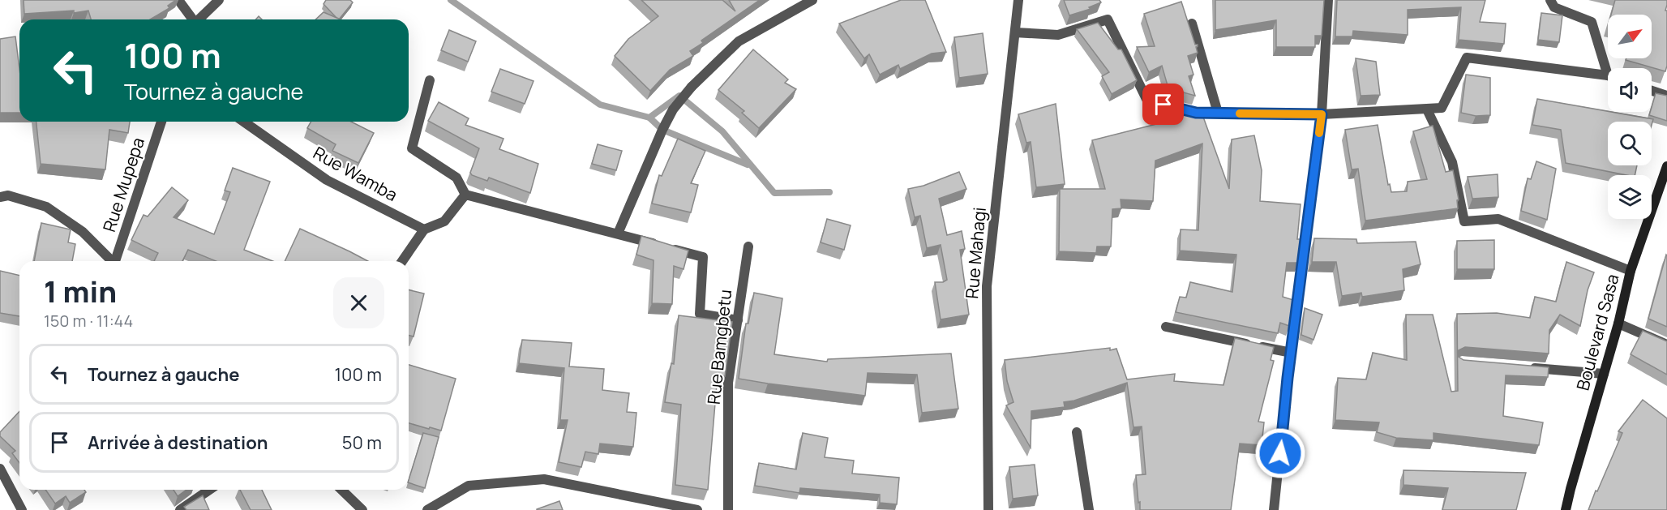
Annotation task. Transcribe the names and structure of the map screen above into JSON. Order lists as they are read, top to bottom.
{
  "streets": {
    "street": [
      "Rue Wamba",
      "Rue Mupepa",
      "Rue Mahagi",
      "Boulevard Sasa",
      "Rue Bamgbetu"
    ]
  },
  "north": "top right",
  "page": {
    "turn": ["100 m", "Tournez à gauche"],
    "heading": ["1 min", "150 m · 11:44"],
    "list": [
      {
        "name": "Tournez à gauche",
        "value": "100 m"
      },
      {
        "name": "Arrivée à destination",
        "value": "50 m"
      }
    ]
  }
}
